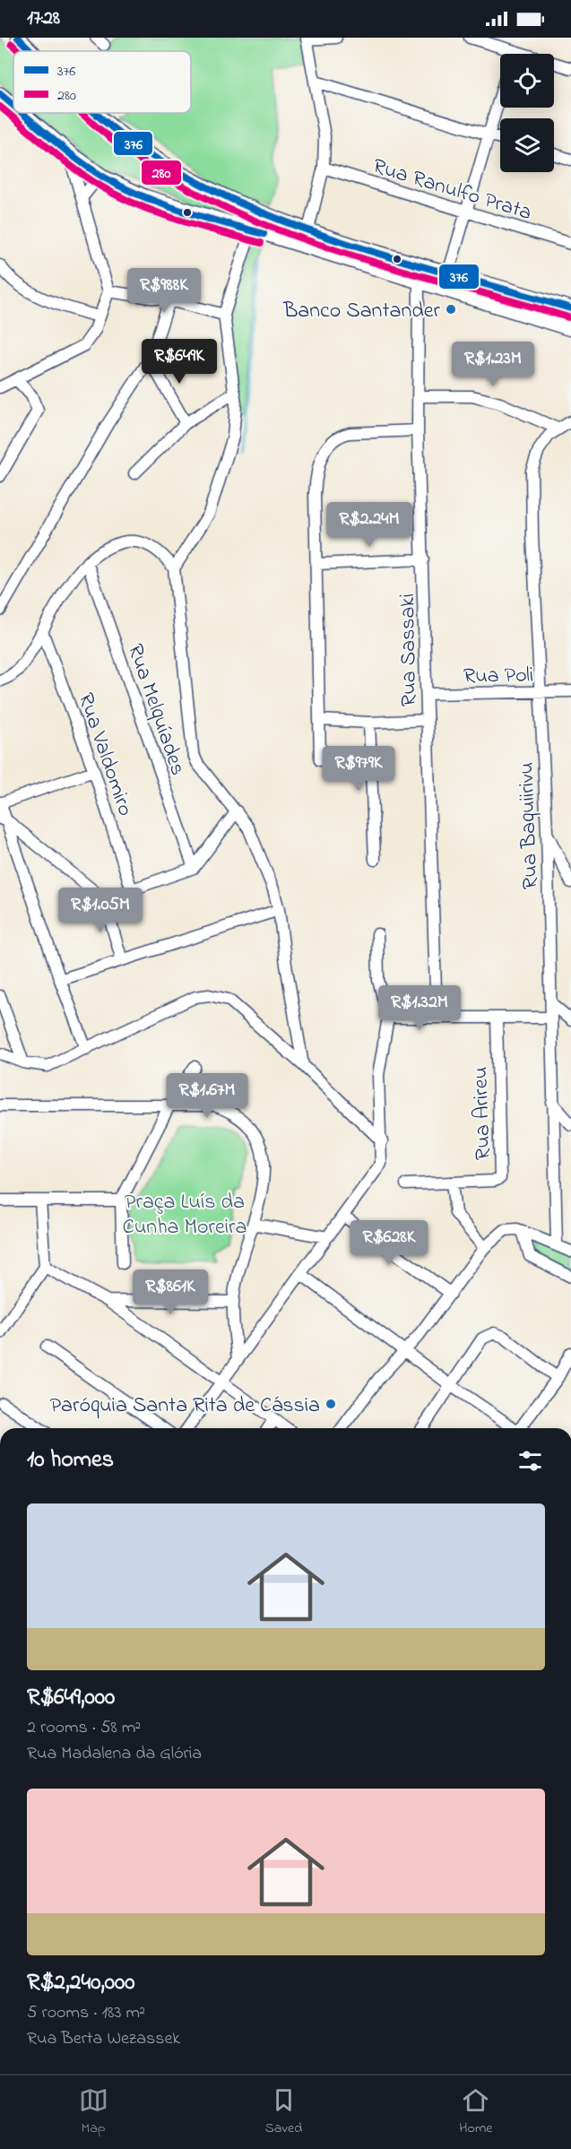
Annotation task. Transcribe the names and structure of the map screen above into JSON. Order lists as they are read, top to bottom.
{
  "streets": {
    "street": [
      "Rua Ranulfo Prata",
      "Rua Sassaki",
      "Rua Poli",
      "Rua Melquíades",
      "Rua Valdomiro",
      "Rua Baquiirivu",
      "Rua Arireu"
    ]
  },
  "crossings": [
    ["Rua Sassaki", "Rua Poli"],
    ["Rua Poli", "Rua Baquiirivu"]
  ],
  "parks": ["Praça Luís da Cunha Moreira"],
  "places": ["Banco Santander", "Paróquia Santa Rita de Cássia"],
  "lines": ["transit line 376", "transit line 280"],
  "legend": ["376", "280"],
  "page": {
    "status": "17:28",
    "price": [
      "R$988K",
      "R$649K",
      "R$1.23M",
      "R$2.24M",
      "R$979K",
      "R$1.05M",
      "R$1.32M",
      "R$1.67M",
      "R$628K",
      "R$861K"
    ],
    "heading": "10 homes",
    "list": [
      {
        "name": "R$649,000",
        "note": "2 rooms · 58 m² · Rua Madalena da Glória"
      },
      {
        "name": "R$2,240,000",
        "note": "5 rooms · 183 m² · Rua Berta Wezassek"
      }
    ],
    "tabs": ["Map", "Saved", "Home"]
  }
}
